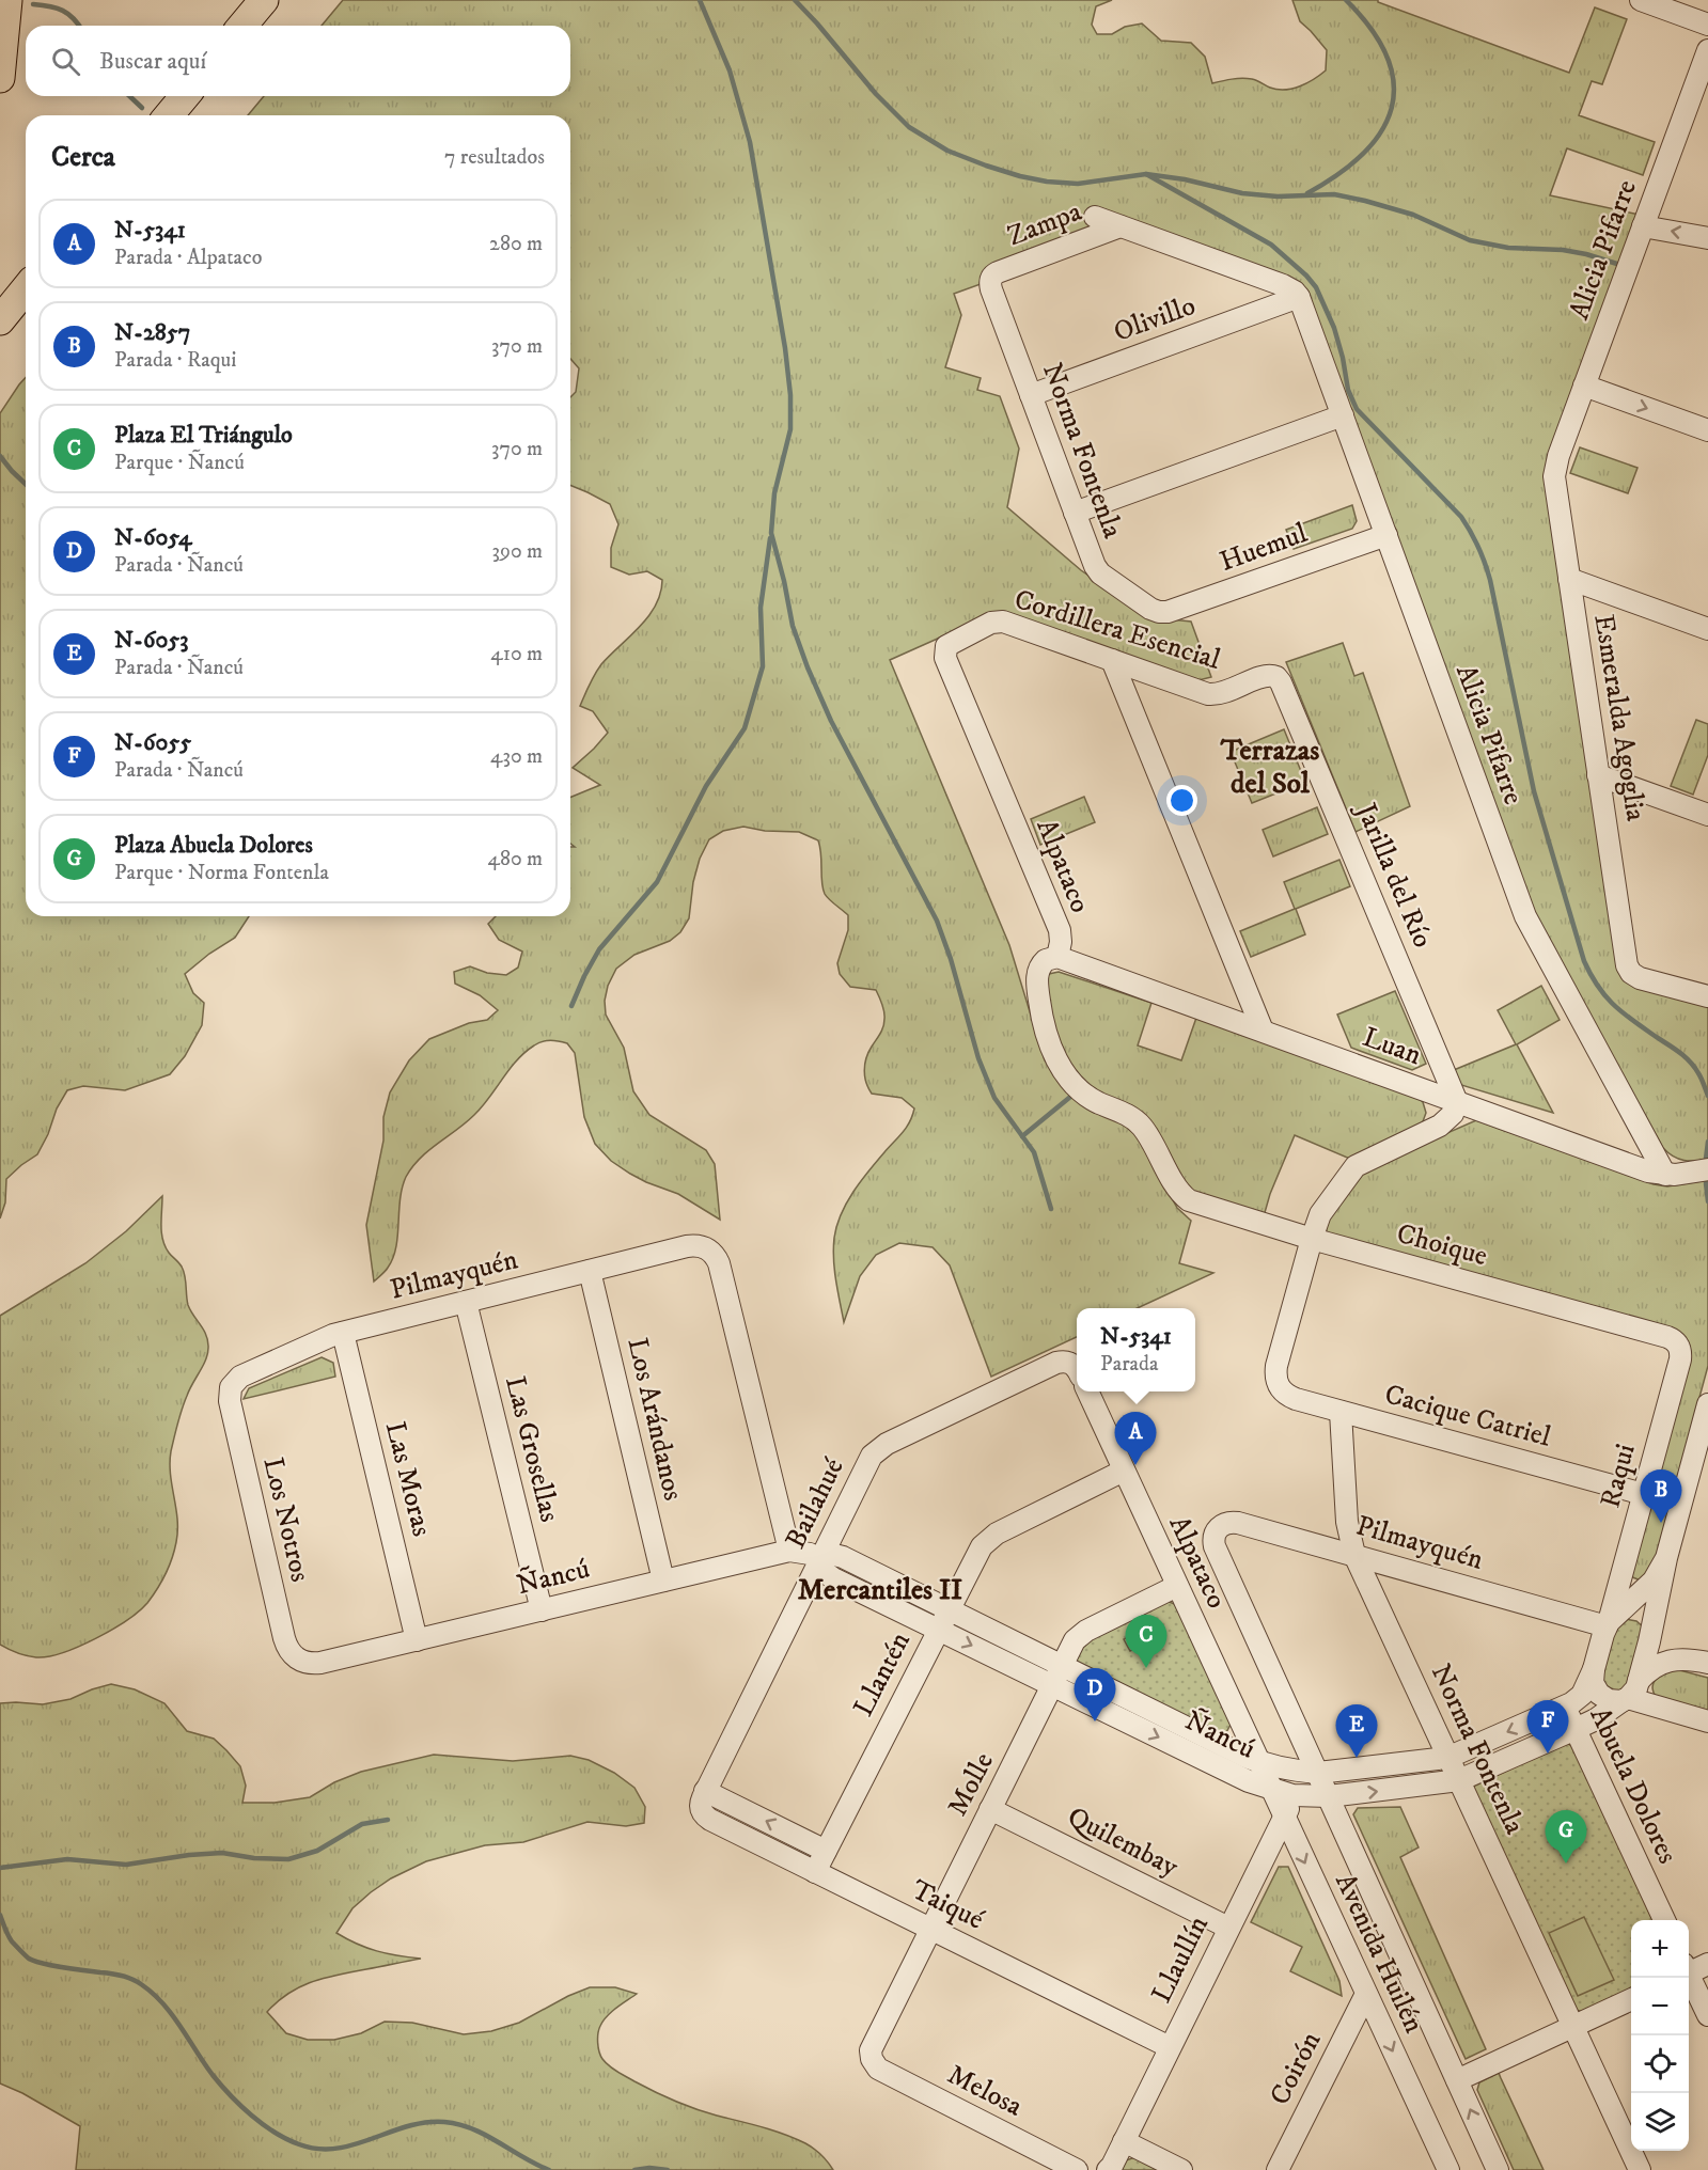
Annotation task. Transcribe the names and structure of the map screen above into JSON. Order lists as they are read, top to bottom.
{
  "streets": {
    "street": [
      "Zampa",
      "Alicia Pifarre",
      "Olivillo",
      "Norma Fontenla",
      "Huemul",
      "Cordillera Esencial",
      "Esmeralda Agoglia",
      "Alpataco",
      "Jarilla del Río",
      "Luan",
      "Choique",
      "Pilmayquén",
      "Cacique Catriel",
      "Los Arándanos",
      "Las Grosellas",
      "Raqui",
      "Las Moras",
      "Bailahué",
      "Los Notros",
      "Ñancú",
      "Llantén",
      "Molle",
      "Abuela Dolores",
      "Quilembay",
      "Taiqué",
      "Avenida Huilén",
      "Llaullín",
      "Coirón",
      "Melosa"
    ]
  },
  "crossings": [
    ["Zampa", "Norma Fontenla"],
    ["Alicia Pifarre", "Olivillo"],
    ["Alicia Pifarre", "Huemul"],
    ["Alicia Pifarre", "Esmeralda Agoglia"],
    ["Alicia Pifarre", "Luan"],
    ["Olivillo", "Norma Fontenla"],
    ["Norma Fontenla", "Huemul"],
    ["Norma Fontenla", "Pilmayquén"],
    ["Norma Fontenla", "Cacique Catriel"],
    ["Norma Fontenla", "Ñancú"],
    ["Cordillera Esencial", "Alpataco"],
    ["Cordillera Esencial", "Jarilla del Río"],
    ["Alpataco", "Luan"],
    ["Alpataco", "Choique"],
    ["Alpataco", "Pilmayquén"],
    ["Alpataco", "Ñancú"],
    ["Alpataco", "Llantén"],
    ["Alpataco", "Molle"],
    ["Alpataco", "Avenida Huilén"],
    ["Alpataco", "Llaullín"],
    ["Jarilla del Río", "Luan"],
    ["Choique", "Cacique Catriel"],
    ["Choique", "Raqui"],
    ["Pilmayquén", "Los Arándanos"],
    ["Pilmayquén", "Las Grosellas"],
    ["Pilmayquén", "Raqui"],
    ["Pilmayquén", "Las Moras"],
    ["Pilmayquén", "Los Notros"],
    ["Pilmayquén", "Ñancú"],
    ["Cacique Catriel", "Raqui"],
    ["Los Arándanos", "Ñancú"],
    ["Las Grosellas", "Ñancú"],
    ["Raqui", "Ñancú"],
    ["Las Moras", "Ñancú"],
    ["Bailahué", "Ñancú"],
    ["Bailahué", "Taiqué"],
    ["Los Notros", "Ñancú"],
    ["Ñancú", "Llantén"],
    ["Ñancú", "Molle"],
    ["Ñancú", "Abuela Dolores"],
    ["Ñancú", "Avenida Huilén"],
    ["Ñancú", "Llaullín"],
    ["Llantén", "Taiqué"],
    ["Molle", "Quilembay"],
    ["Molle", "Taiqué"],
    ["Molle", "Melosa"],
    ["Quilembay", "Llaullín"],
    ["Taiqué", "Llaullín"],
    ["Avenida Huilén", "Llaullín"],
    ["Avenida Huilén", "Coirón"]
  ],
  "districts": ["Terrazas del Sol", "Mercantiles II"],
  "page": {
    "search": "Buscar aquí",
    "heading": ["Cerca", "7 resultados"],
    "list": [
      {
        "mark": "A",
        "name": "N-5341",
        "note": "Parada · Alpataco",
        "value": "280 m"
      },
      {
        "mark": "B",
        "name": "N-2857",
        "note": "Parada · Raqui",
        "value": "370 m"
      },
      {
        "mark": "C",
        "name": "Plaza El Triángulo",
        "note": "Parque · Ñancú",
        "value": "370 m"
      },
      {
        "mark": "D",
        "name": "N-6054",
        "note": "Parada · Ñancú",
        "value": "390 m"
      },
      {
        "mark": "E",
        "name": "N-6053",
        "note": "Parada · Ñancú",
        "value": "410 m"
      },
      {
        "mark": "F",
        "name": "N-6055",
        "note": "Parada · Ñancú",
        "value": "430 m"
      },
      {
        "mark": "G",
        "name": "Plaza Abuela Dolores",
        "note": "Parque · Norma Fontenla",
        "value": "480 m"
      }
    ],
    "popup": ["N-5341", "Parada"],
    "pins": [
      "A",
      "B",
      "C",
      "D",
      "F",
      "E",
      "G"
    ],
    "map_buttons": ["+", "−"]
  }
}
